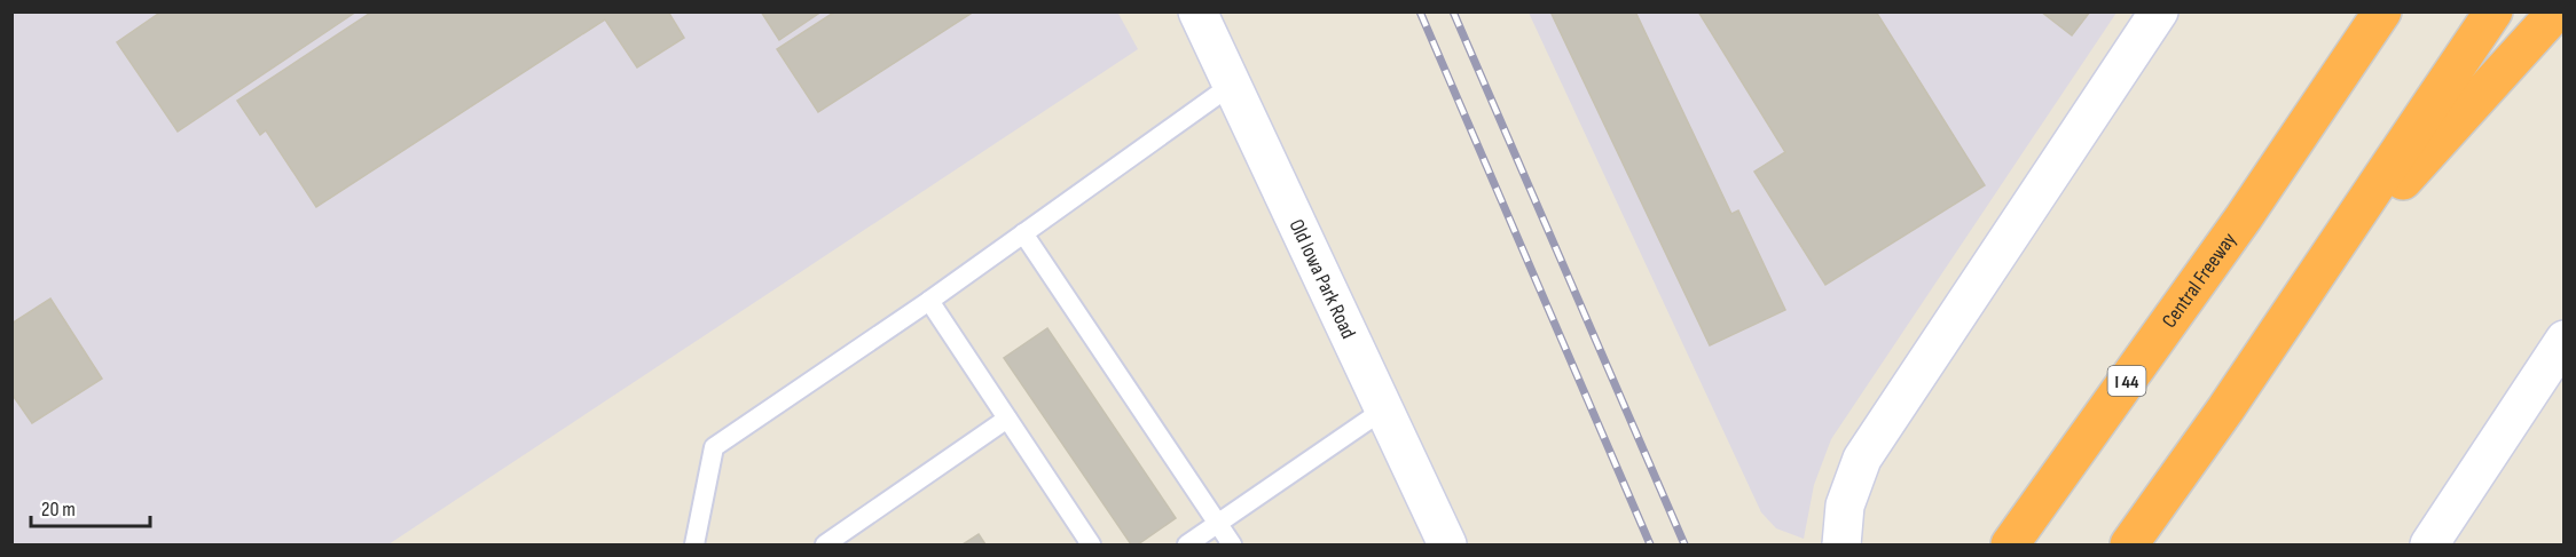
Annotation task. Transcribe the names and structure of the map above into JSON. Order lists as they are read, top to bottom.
{
  "streets": {
    "highway": ["Central Freeway", "I 44"],
    "main road": ["Old Iowa Park Road"]
  },
  "scale_bar": "20 m"
}
